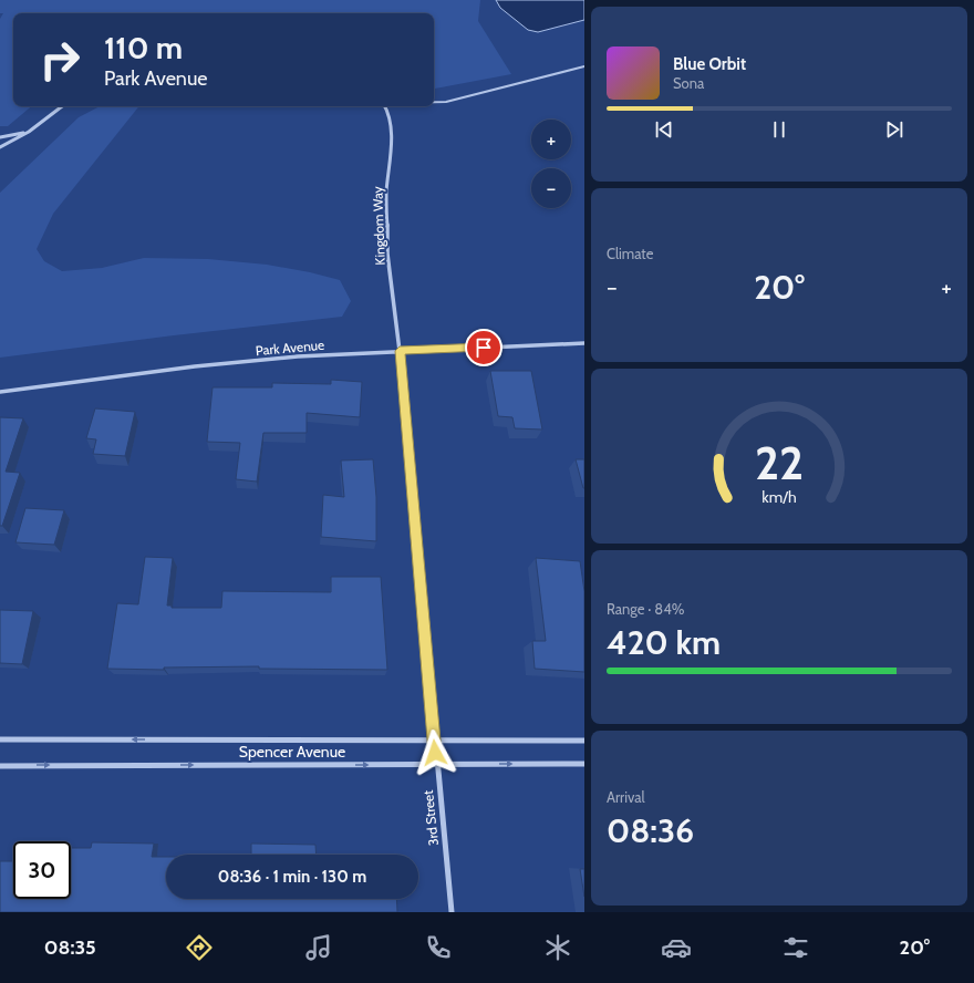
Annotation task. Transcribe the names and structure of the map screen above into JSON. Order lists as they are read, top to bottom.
{
  "streets": {
    "street": [
      "Kingdom Way",
      "Park Avenue",
      "Spencer Avenue",
      "3rd Street"
    ]
  },
  "crossings": [
    ["Kingdom Way", "Park Avenue"],
    ["Kingdom Way", "3rd Street"],
    ["Park Avenue", "3rd Street"],
    ["Spencer Avenue", "3rd Street"]
  ],
  "page": {
    "turn": ["110 m", "Park Avenue"],
    "song": ["Blue Orbit", "Sona"],
    "map_buttons": ["+", "−"],
    "tile": [
      "Climate",
      ["Range · 84%", "420 km"],
      ["Arrival", "08:36"]
    ],
    "heat": ["−", "20°", "+"],
    "limit": "30",
    "trip": "08:36 · 1 min · 130 m",
    "tabs": ["08:35", "20°"],
    "gauge": ["22", "km/h"]
  }
}
